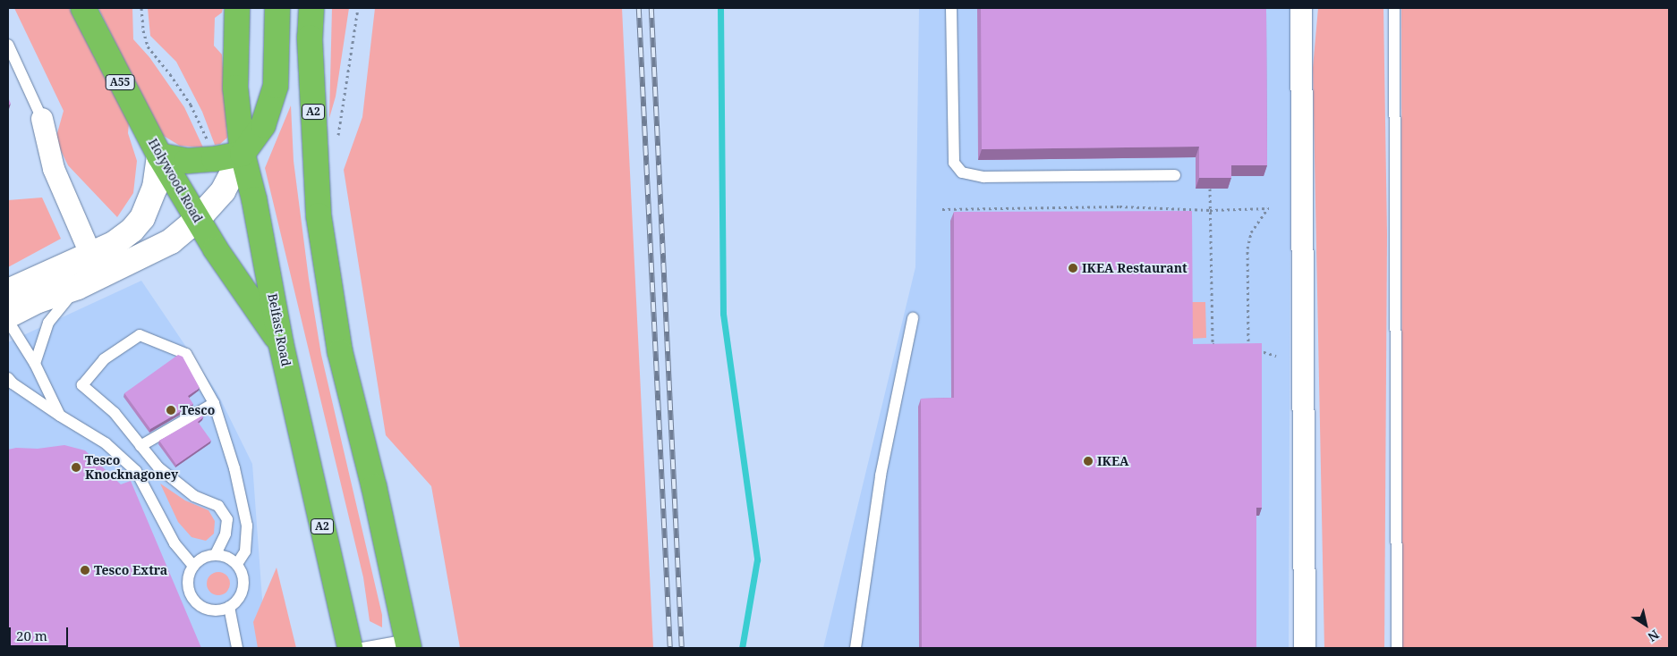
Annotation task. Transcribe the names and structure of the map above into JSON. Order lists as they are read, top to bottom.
{
  "streets": {
    "highway": [
      "A55",
      "A2",
      "Holywood Road",
      "Belfast Road"
    ]
  },
  "crossings": [
    ["Holywood Road", "Belfast Road"]
  ],
  "places": [
    "IKEA Restaurant",
    "Tesco",
    "IKEA",
    "Tesco Knocknagoney",
    "Tesco Extra"
  ],
  "scale_bar": "20 m",
  "north": "bottom right"
}
